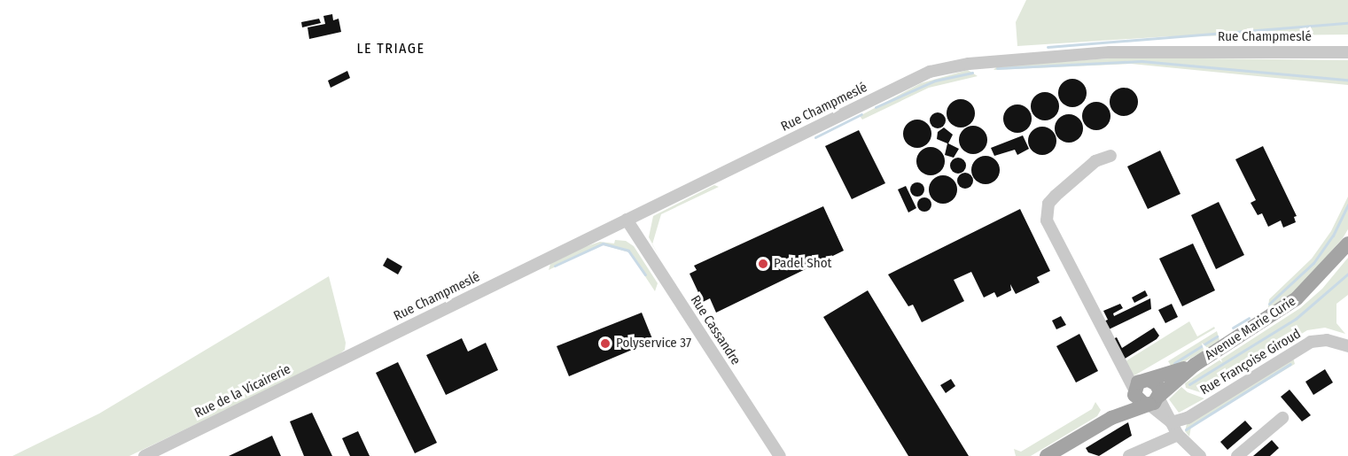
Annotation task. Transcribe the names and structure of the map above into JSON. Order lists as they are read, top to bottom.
{
  "streets": {
    "main road": ["Avenue Marie Curie"],
    "street": [
      "Rue Champmeslé",
      "Rue Cassandre",
      "Rue Françoise Giroud",
      "Rue de la Vicairerie"
    ]
  },
  "crossings": [
    ["Rue Champmeslé", "Rue Cassandre"],
    ["Rue Champmeslé", "Rue de la Vicairerie"]
  ],
  "districts": ["LE TRIAGE"],
  "places": ["Padel Shot", "Polyservice 37"]
}
